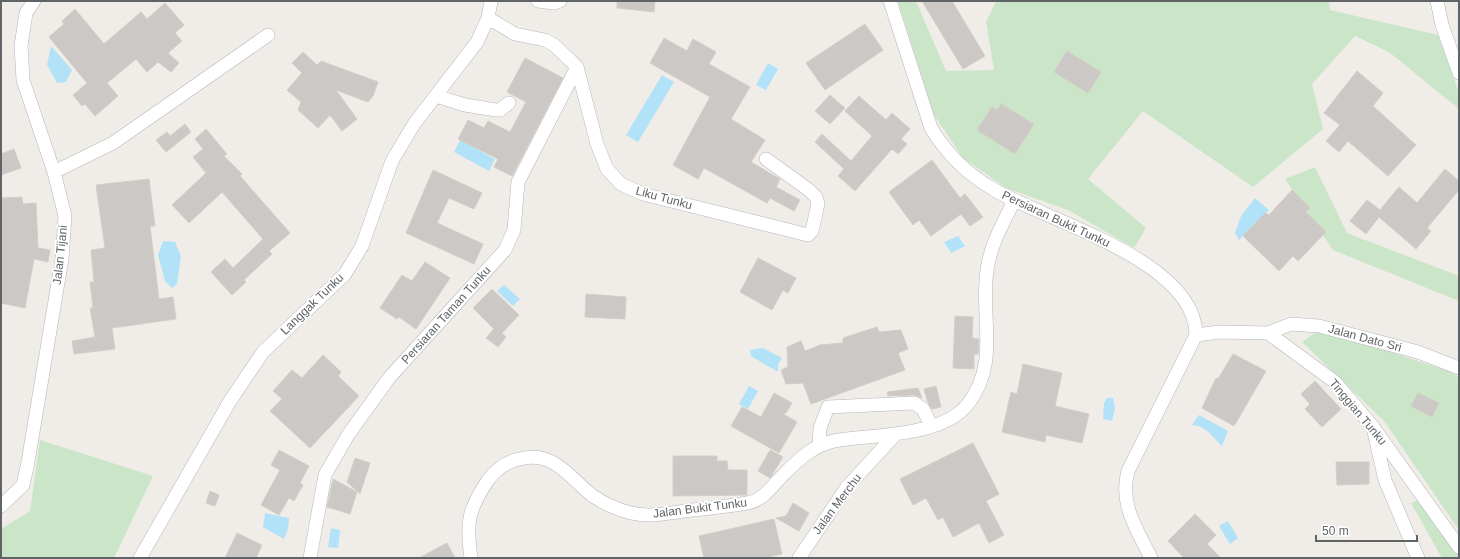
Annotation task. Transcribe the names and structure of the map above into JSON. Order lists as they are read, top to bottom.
{
  "streets": {
    "street": [
      "Liku Tunku",
      "Persiaran Bukit Tunku",
      "Jalan Tijani",
      "Langgak Tunku",
      "Persiaran Taman Tunku",
      "Jalan Dato Sri",
      "Tinggian Tunku",
      "Jalan Merchu",
      "Jalan Bukit Tunku"
    ]
  },
  "crossings": [
    ["Liku Tunku", "Langgak Tunku"],
    ["Liku Tunku", "Persiaran Taman Tunku"],
    ["Persiaran Bukit Tunku", "Jalan Bukit Tunku"],
    ["Jalan Dato Sri", "Tinggian Tunku"],
    ["Jalan Merchu", "Jalan Bukit Tunku"]
  ],
  "scale_bar": "50 m"
}
